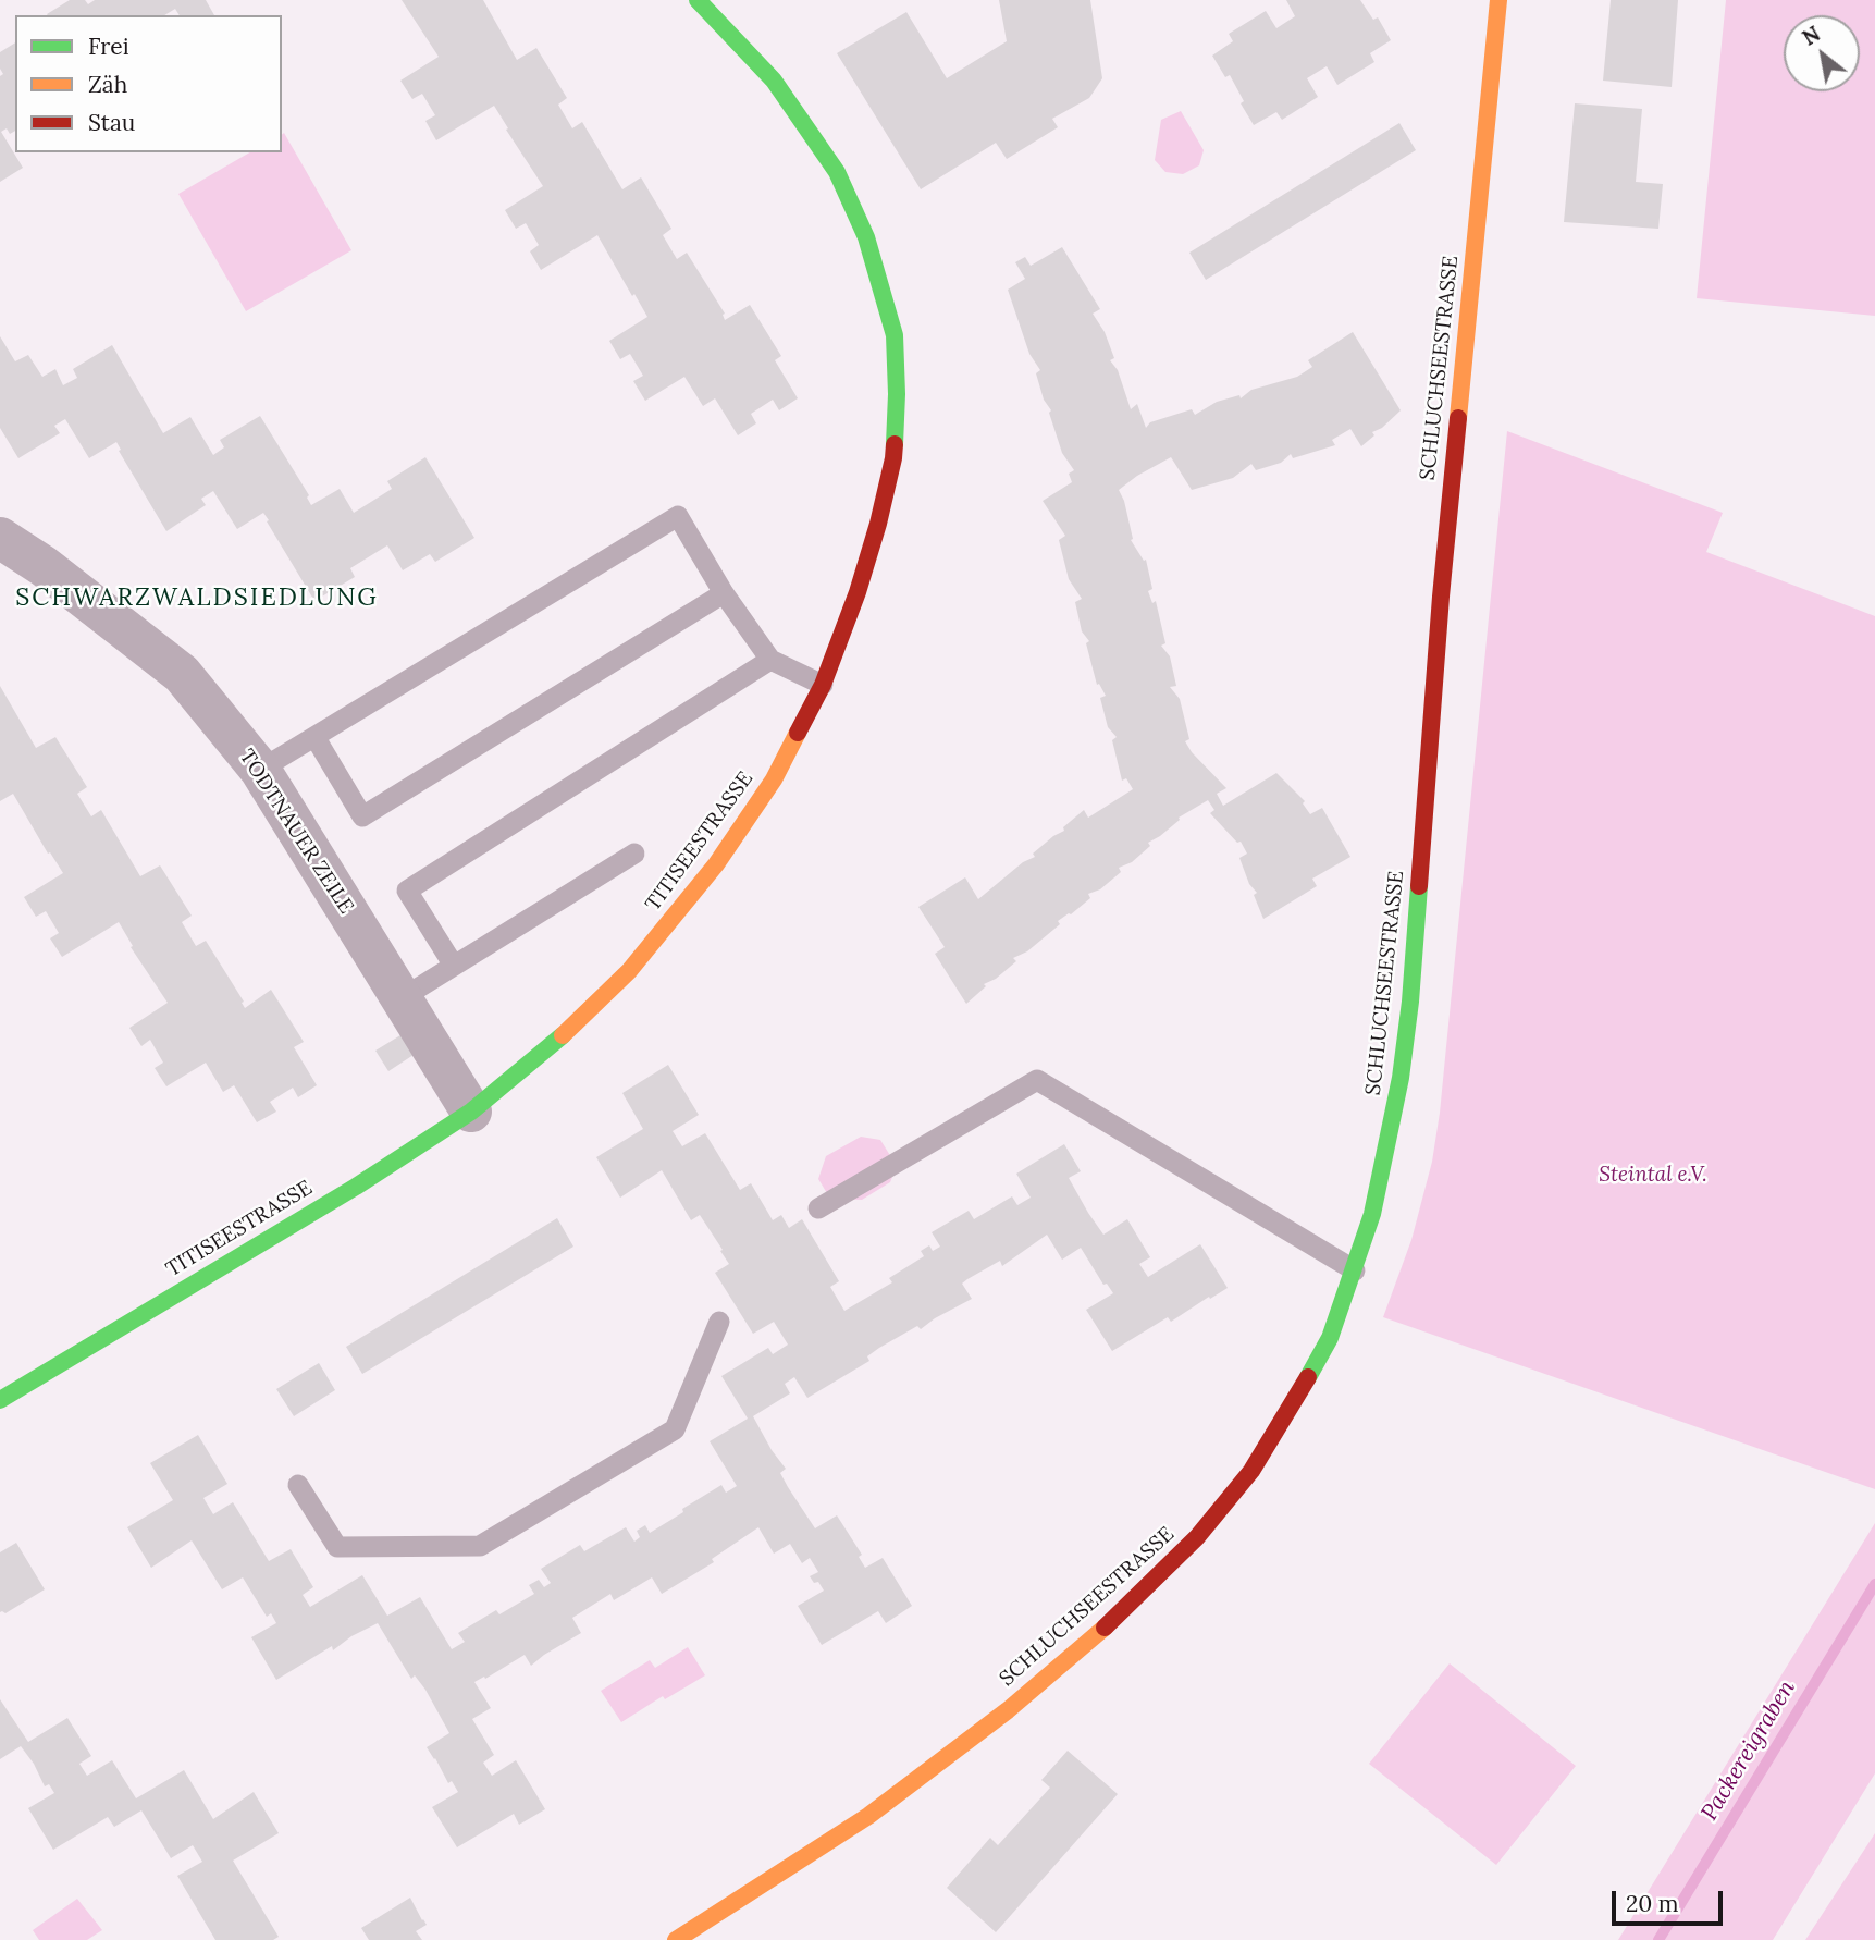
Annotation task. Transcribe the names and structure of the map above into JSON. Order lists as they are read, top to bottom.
{
  "streets": {
    "street": ["SCHLUCHSEESTRASSE", "TODTNAUER ZEILE", "TITISEESTRASSE"]
  },
  "crossings": [
    ["TODTNAUER ZEILE", "TITISEESTRASSE"]
  ],
  "districts": ["SCHWARZWALDSIEDLUNG"],
  "water": ["Packereigraben"],
  "parks": ["Steintal e.V."],
  "legend": ["Frei", "Zäh", "Stau"],
  "scale_bar": "20 m",
  "north": "top left"
}
